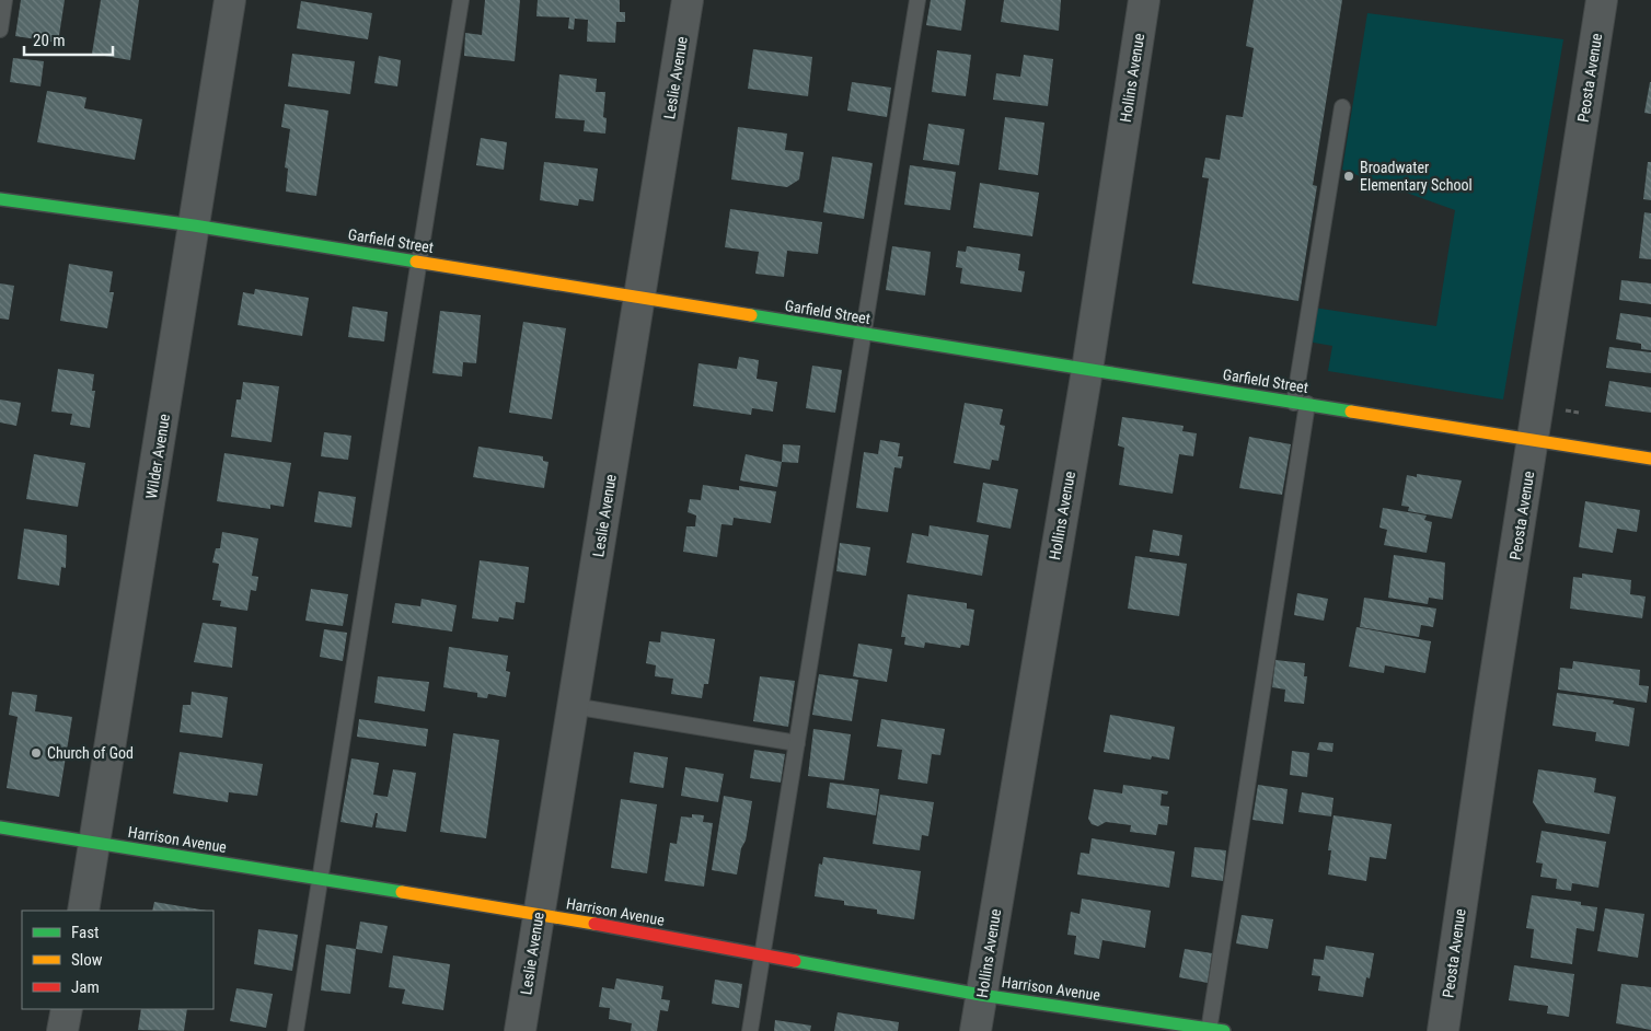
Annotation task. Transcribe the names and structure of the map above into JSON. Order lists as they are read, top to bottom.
{
  "streets": {
    "street": [
      "Leslie Avenue",
      "Hollins Avenue",
      "Peosta Avenue",
      "Garfield Street",
      "Wilder Avenue",
      "Harrison Avenue"
    ]
  },
  "crossings": [
    ["Leslie Avenue", "Garfield Street"],
    ["Leslie Avenue", "Harrison Avenue"],
    ["Hollins Avenue", "Garfield Street"],
    ["Hollins Avenue", "Harrison Avenue"],
    ["Peosta Avenue", "Garfield Street"],
    ["Garfield Street", "Wilder Avenue"],
    ["Wilder Avenue", "Harrison Avenue"]
  ],
  "places": ["Broadwater Elementary School", "Church of God"],
  "legend": ["Fast", "Slow", "Jam"],
  "scale_bar": "20 m"
}
